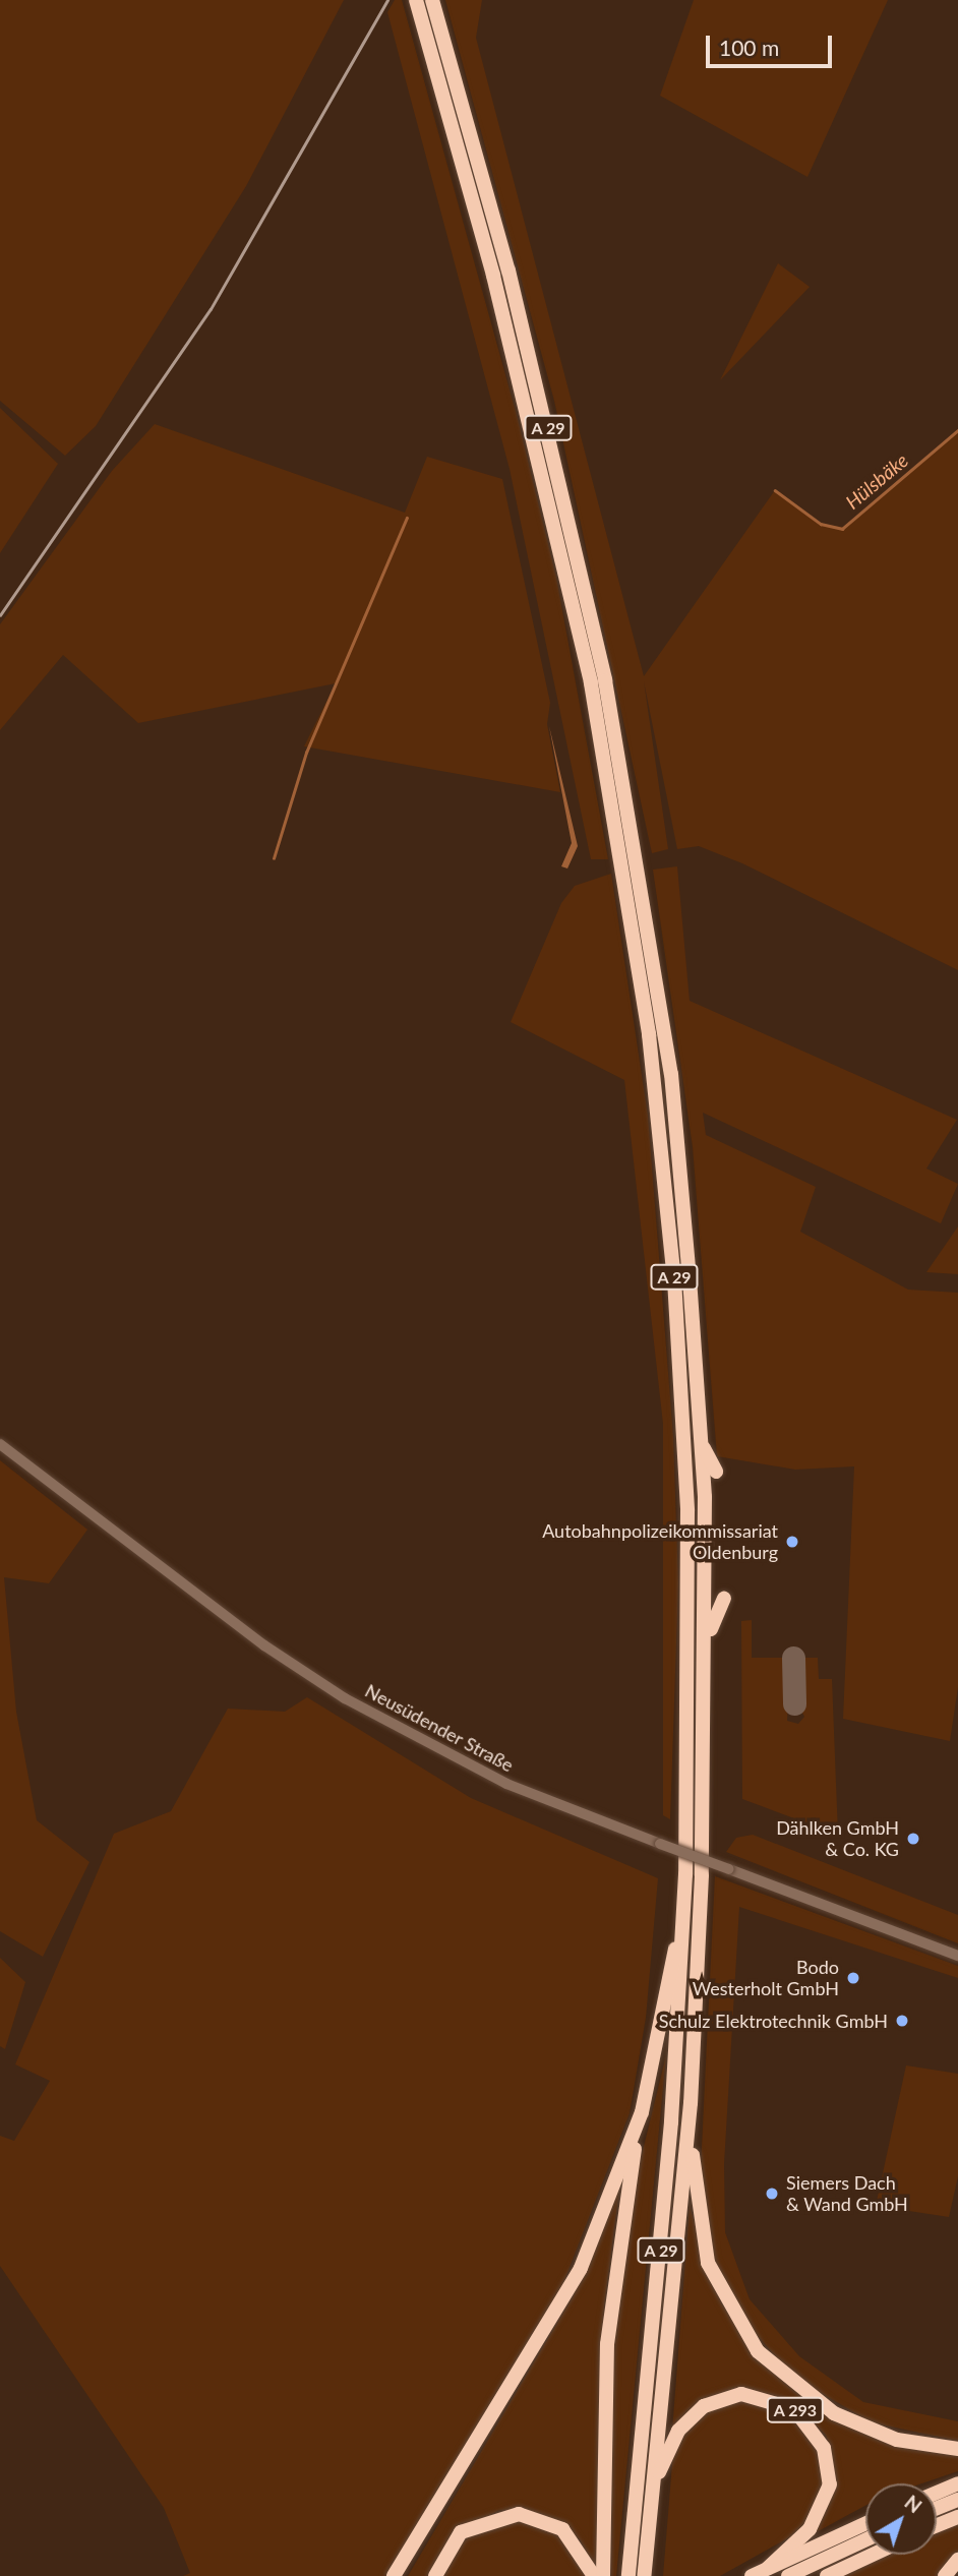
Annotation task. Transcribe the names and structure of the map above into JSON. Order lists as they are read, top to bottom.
{
  "streets": {
    "highway": ["A 29", "A 293"],
    "street": ["Neusüdender Straße"]
  },
  "crossings": [
    ["A 29", "A 293"]
  ],
  "water": ["Hülsbäke"],
  "places": [
    "Autobahnpolizeikommissariat Oldenburg",
    "Dählken GmbH & Co. KG",
    "Bodo Westerholt GmbH",
    "Schulz Elektrotechnik GmbH",
    "Siemers Dach & Wand GmbH"
  ],
  "scale_bar": "100 m",
  "north": "top right"
}
